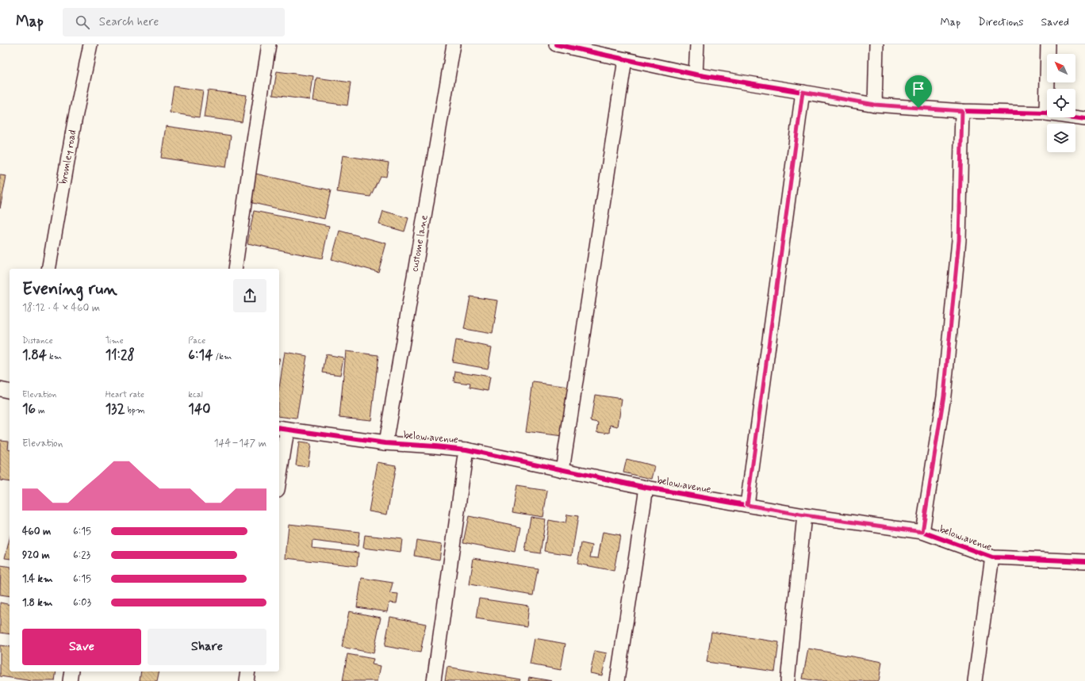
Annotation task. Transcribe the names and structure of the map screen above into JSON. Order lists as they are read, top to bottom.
{
  "streets": {
    "street": ["bromley road", "custome lane", "below avenue"]
  },
  "crossings": [
    ["custome lane", "below avenue"]
  ],
  "north": "top left",
  "page": {
    "header": "Map",
    "search": "Search here",
    "nav": ["Map", "Directions", "Saved"],
    "heading": ["Evening run", "18:12 · 4 × 460 m"],
    "stats": [
      ["Distance", "1.84 km"],
      ["Time", "11:28"],
      ["Pace", "6:14 /km"],
      ["Elevation", "16 m"],
      ["Heart rate", "132 bpm"],
      ["kcal", "140"]
    ],
    "chart": ["Elevation", "144–147 m"],
    "list": [
      {
        "name": "460 m",
        "note": "6:15"
      },
      {
        "name": "920 m",
        "note": "6:23"
      },
      {
        "name": "1.4 km",
        "note": "6:15"
      },
      {
        "name": "1.8 km",
        "note": "6:03"
      }
    ],
    "buttons": ["Save", "Share"]
  }
}
